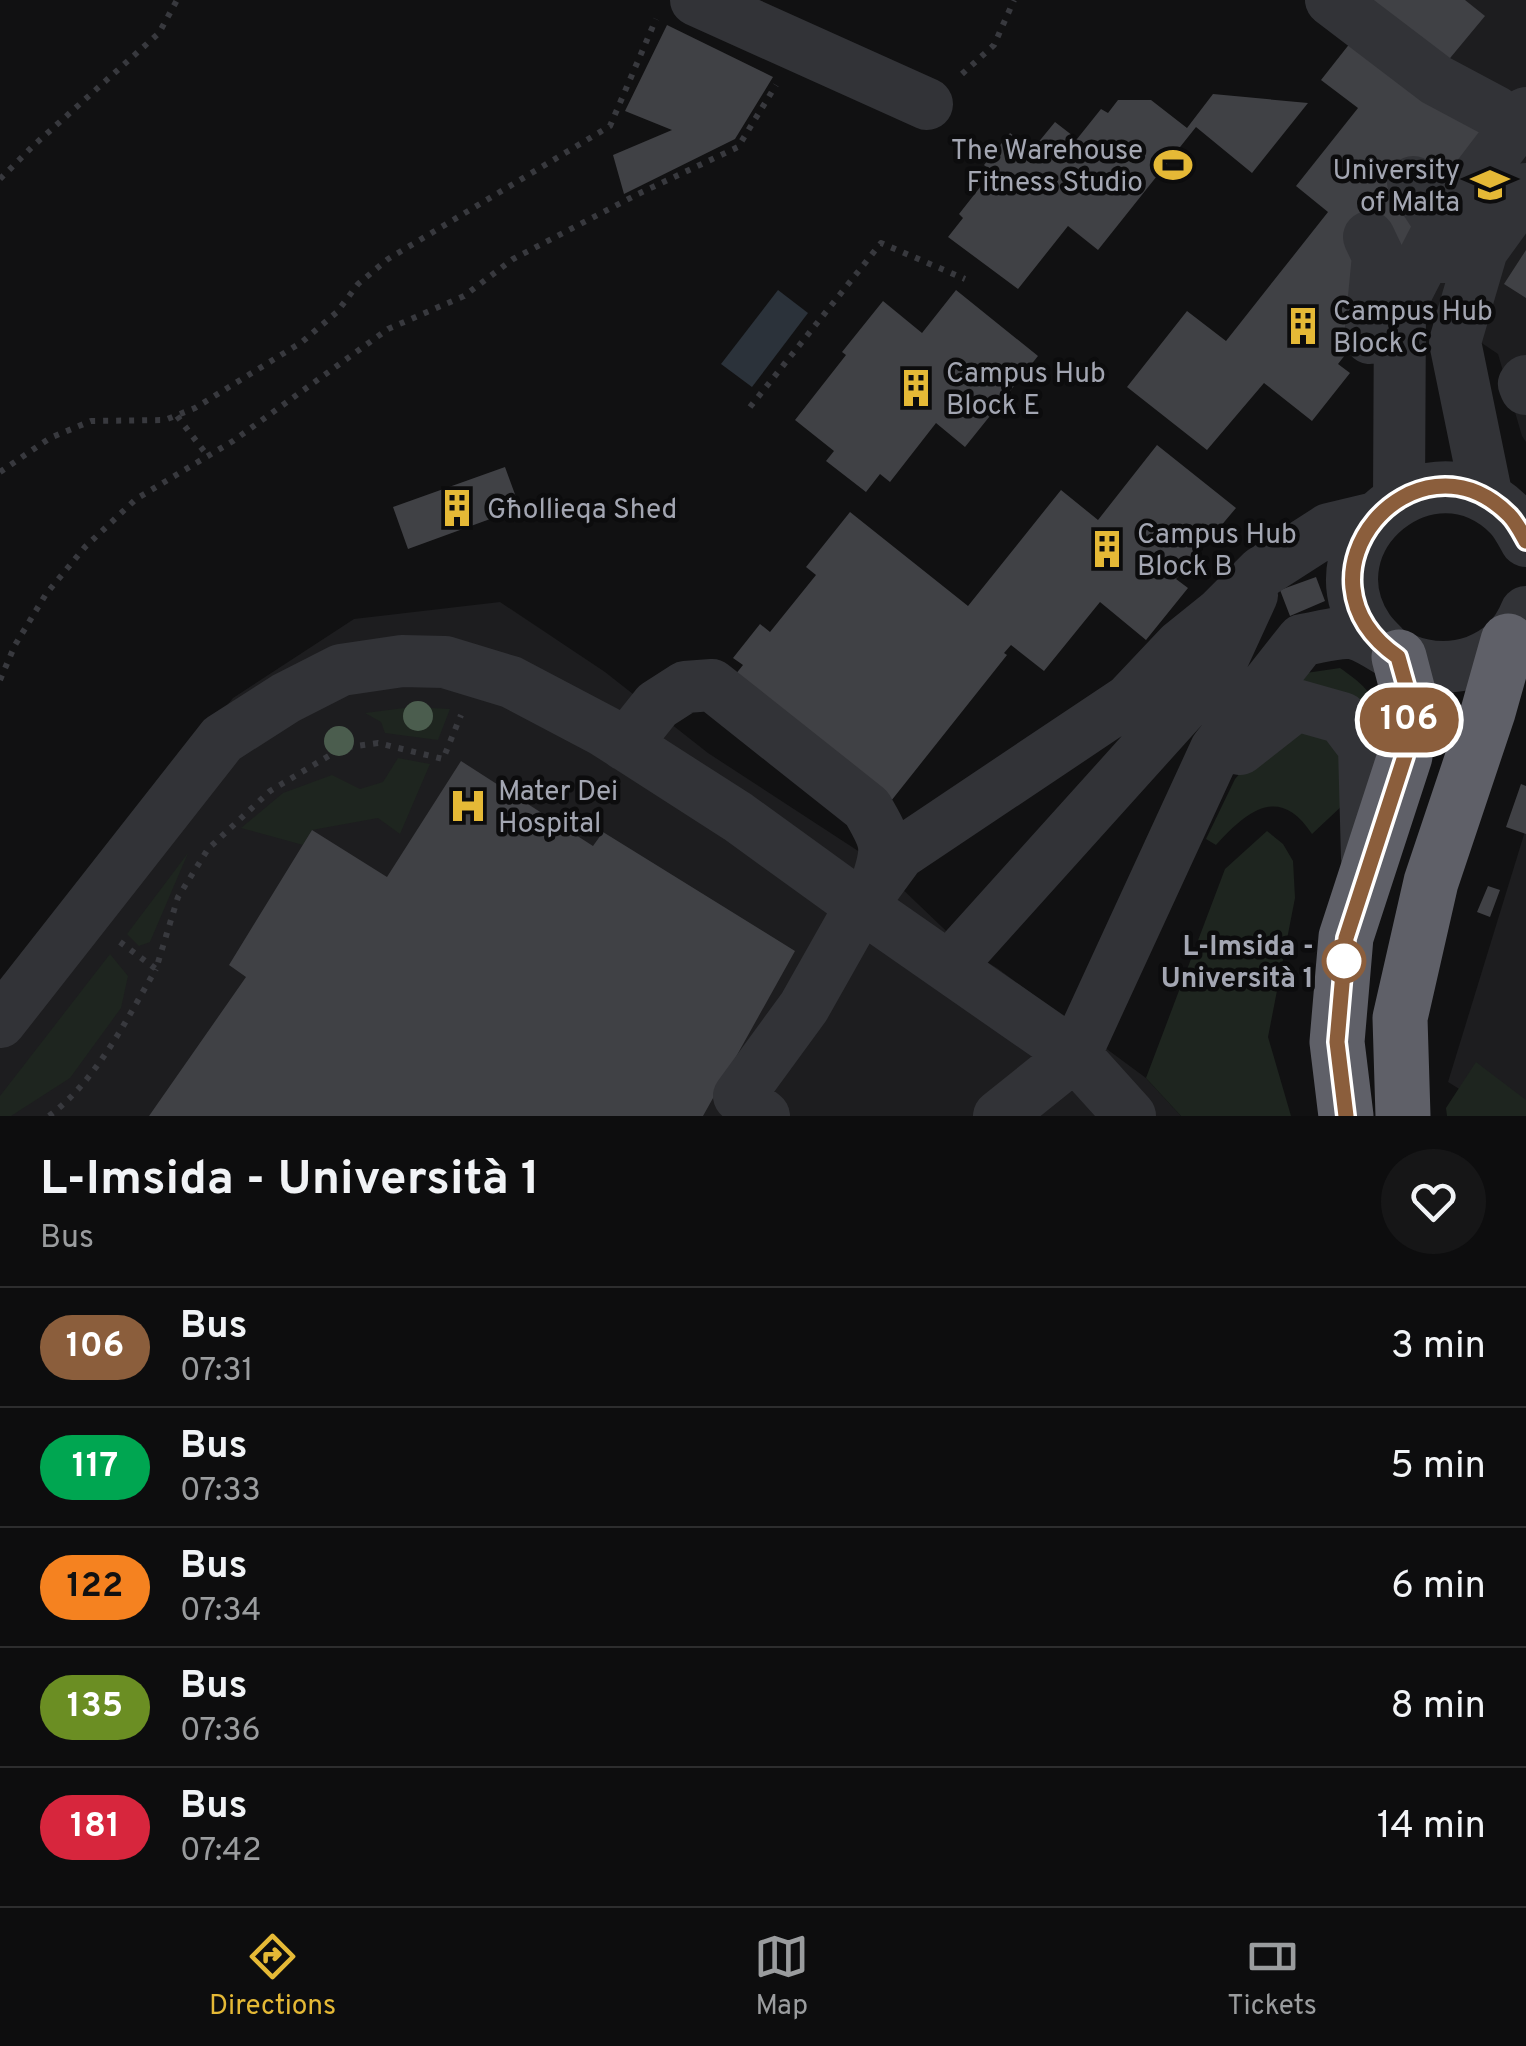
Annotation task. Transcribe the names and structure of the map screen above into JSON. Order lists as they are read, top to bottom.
{
  "places": {
    "sports": ["The Warehouse Fitness Studio"],
    "school or university": ["University of Malta"],
    "building": [
      "Campus Hub Block C",
      "Campus Hub Block E",
      "Għollieqa Shed",
      "Campus Hub Block B"
    ],
    "hospital": ["Mater Dei Hospital"],
    "other": ["L-Imsida - Università 1"]
  },
  "lines": ["bus line 106"],
  "page": {
    "on_map": "106",
    "heading": ["L-Imsida - Università 1", "Bus"],
    "list": [
      {
        "mark": "106",
        "name": "Bus",
        "note": "07:31",
        "value": "3 min"
      },
      {
        "mark": "117",
        "name": "Bus",
        "note": "07:33",
        "value": "5 min"
      },
      {
        "mark": "122",
        "name": "Bus",
        "note": "07:34",
        "value": "6 min"
      },
      {
        "mark": "135",
        "name": "Bus",
        "note": "07:36",
        "value": "8 min"
      },
      {
        "mark": "181",
        "name": "Bus",
        "note": "07:42",
        "value": "14 min"
      }
    ],
    "tabs": ["Directions", "Map", "Tickets"]
  }
}
